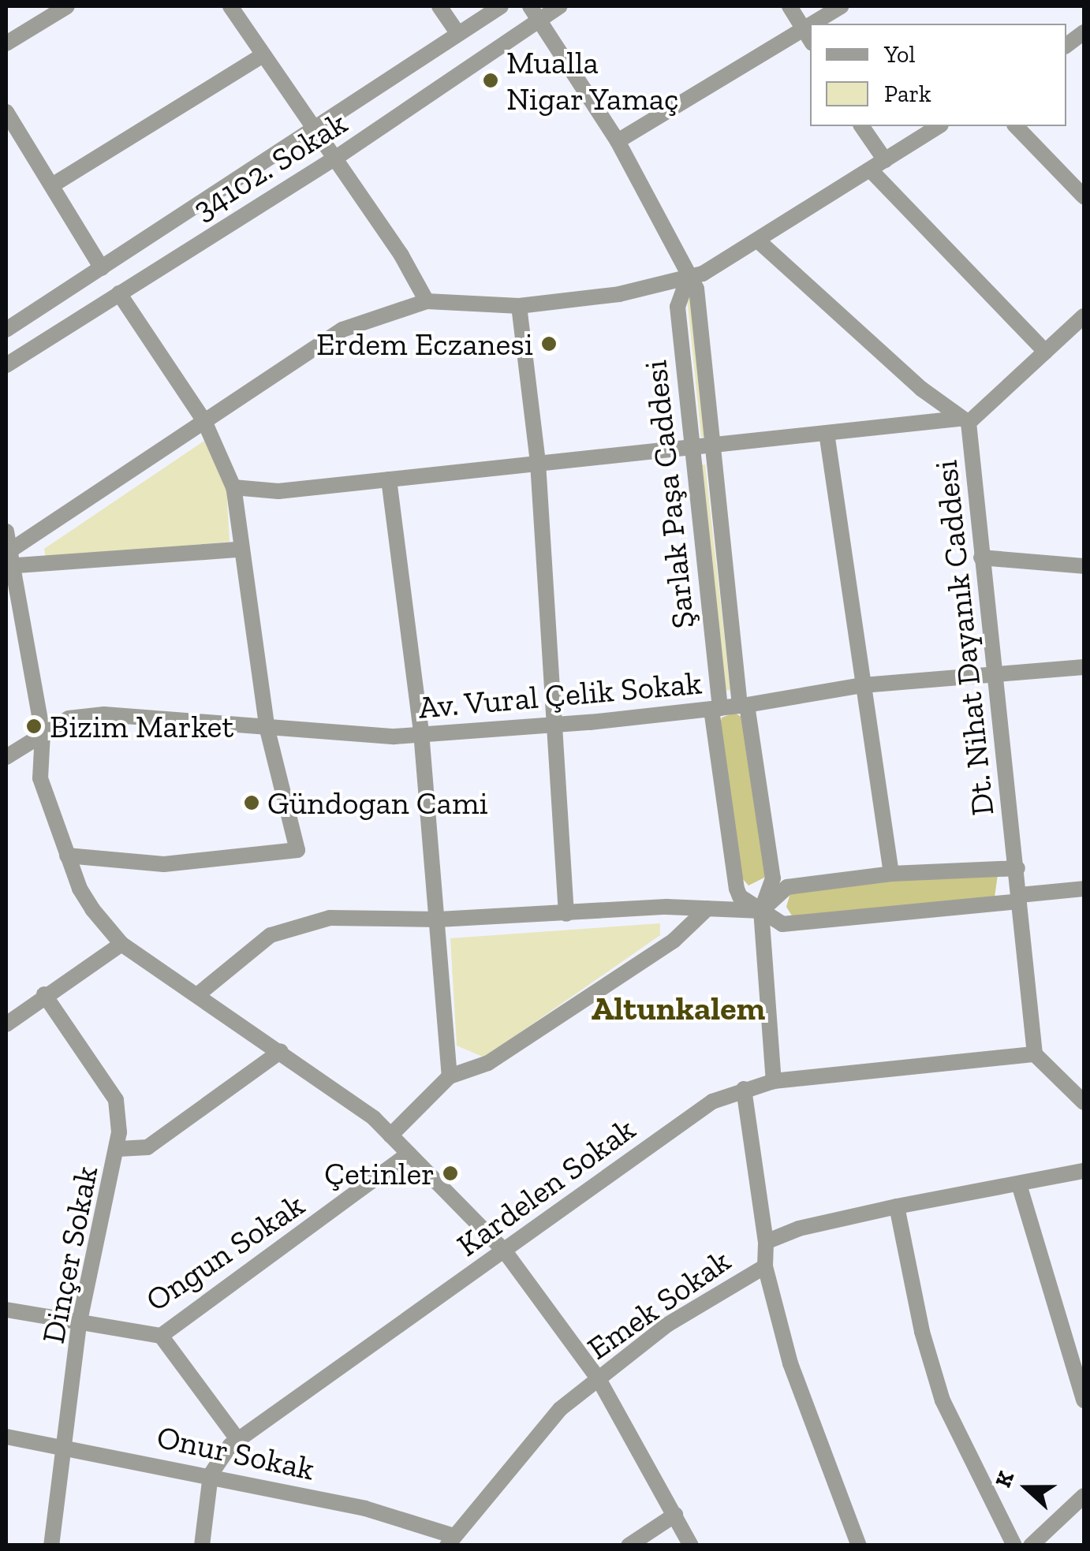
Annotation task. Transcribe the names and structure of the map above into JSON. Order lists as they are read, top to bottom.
{
  "streets": {
    "street": [
      "34102. Sokak",
      "Şarlak Paşa Caddesi",
      "Dt. Nihat Dayanık Caddesi",
      "Av. Vural Çelik Sokak",
      "Kardelen Sokak",
      "Ongun Sokak",
      "Dinçer Sokak",
      "Emek Sokak",
      "Onur Sokak"
    ]
  },
  "crossings": [
    ["34102. Sokak", "Şarlak Paşa Caddesi"],
    ["Şarlak Paşa Caddesi", "Av. Vural Çelik Sokak"],
    ["Şarlak Paşa Caddesi", "Kardelen Sokak"],
    ["Dt. Nihat Dayanık Caddesi", "Av. Vural Çelik Sokak"],
    ["Dt. Nihat Dayanık Caddesi", "Kardelen Sokak"],
    ["Kardelen Sokak", "Onur Sokak"],
    ["Ongun Sokak", "Dinçer Sokak"],
    ["Dinçer Sokak", "Onur Sokak"],
    ["Emek Sokak", "Onur Sokak"]
  ],
  "districts": ["Altunkalem"],
  "places": [
    "Mualla Nigar Yamaç",
    "Erdem Eczanesi",
    "Bizim Market",
    "Gündogan Cami",
    "Çetinler"
  ],
  "legend": ["Yol", "Park"],
  "north": "left"
}
